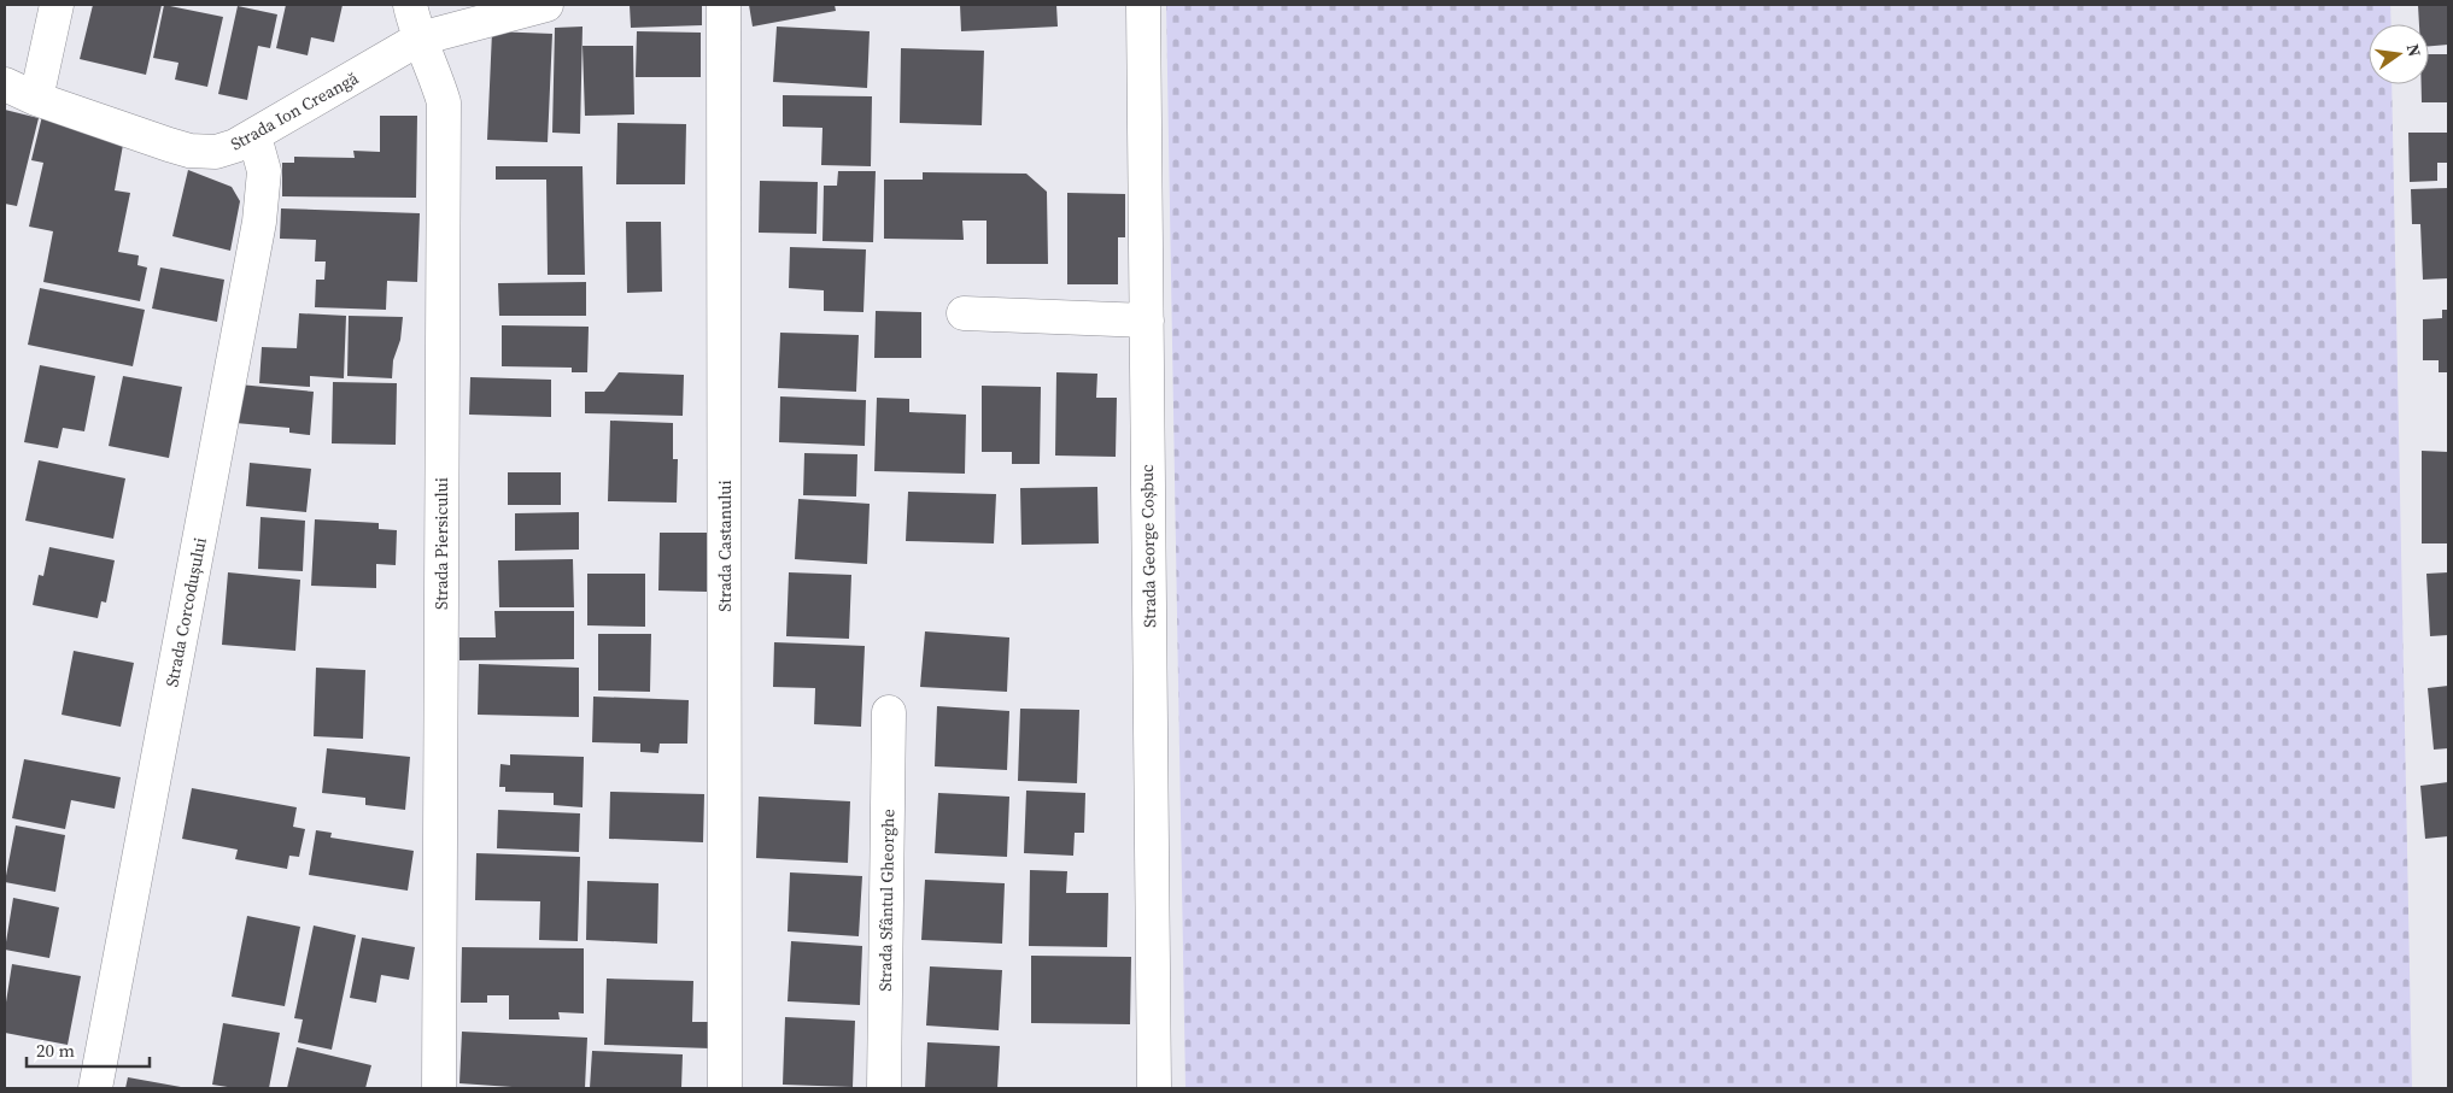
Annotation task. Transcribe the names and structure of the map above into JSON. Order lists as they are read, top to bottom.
{
  "streets": {
    "street": [
      "Strada Ion Creangă",
      "Strada Piersicului",
      "Strada Castanului",
      "Strada George Coșbuc",
      "Strada Corcodușului",
      "Strada Sfântul Gheorghe"
    ]
  },
  "crossings": [
    ["Strada Ion Creangă", "Strada Piersicului"],
    ["Strada Ion Creangă", "Strada Corcodușului"]
  ],
  "scale_bar": "20 m",
  "north": "right"
}
